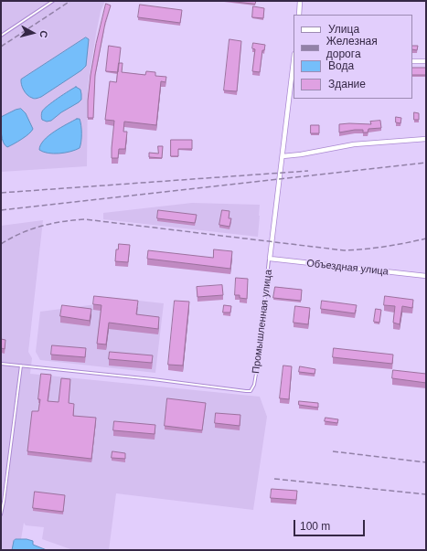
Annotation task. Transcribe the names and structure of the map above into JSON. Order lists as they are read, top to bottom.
{
  "streets": {
    "street": ["Объездная улица", "Промышленная улица"]
  },
  "crossings": [
    ["Объездная улица", "Промышленная улица"]
  ],
  "legend": [
    "Улица",
    "Железная дорога",
    "Вода",
    "Здание"
  ],
  "scale_bar": "100 m",
  "north": "right"
}
